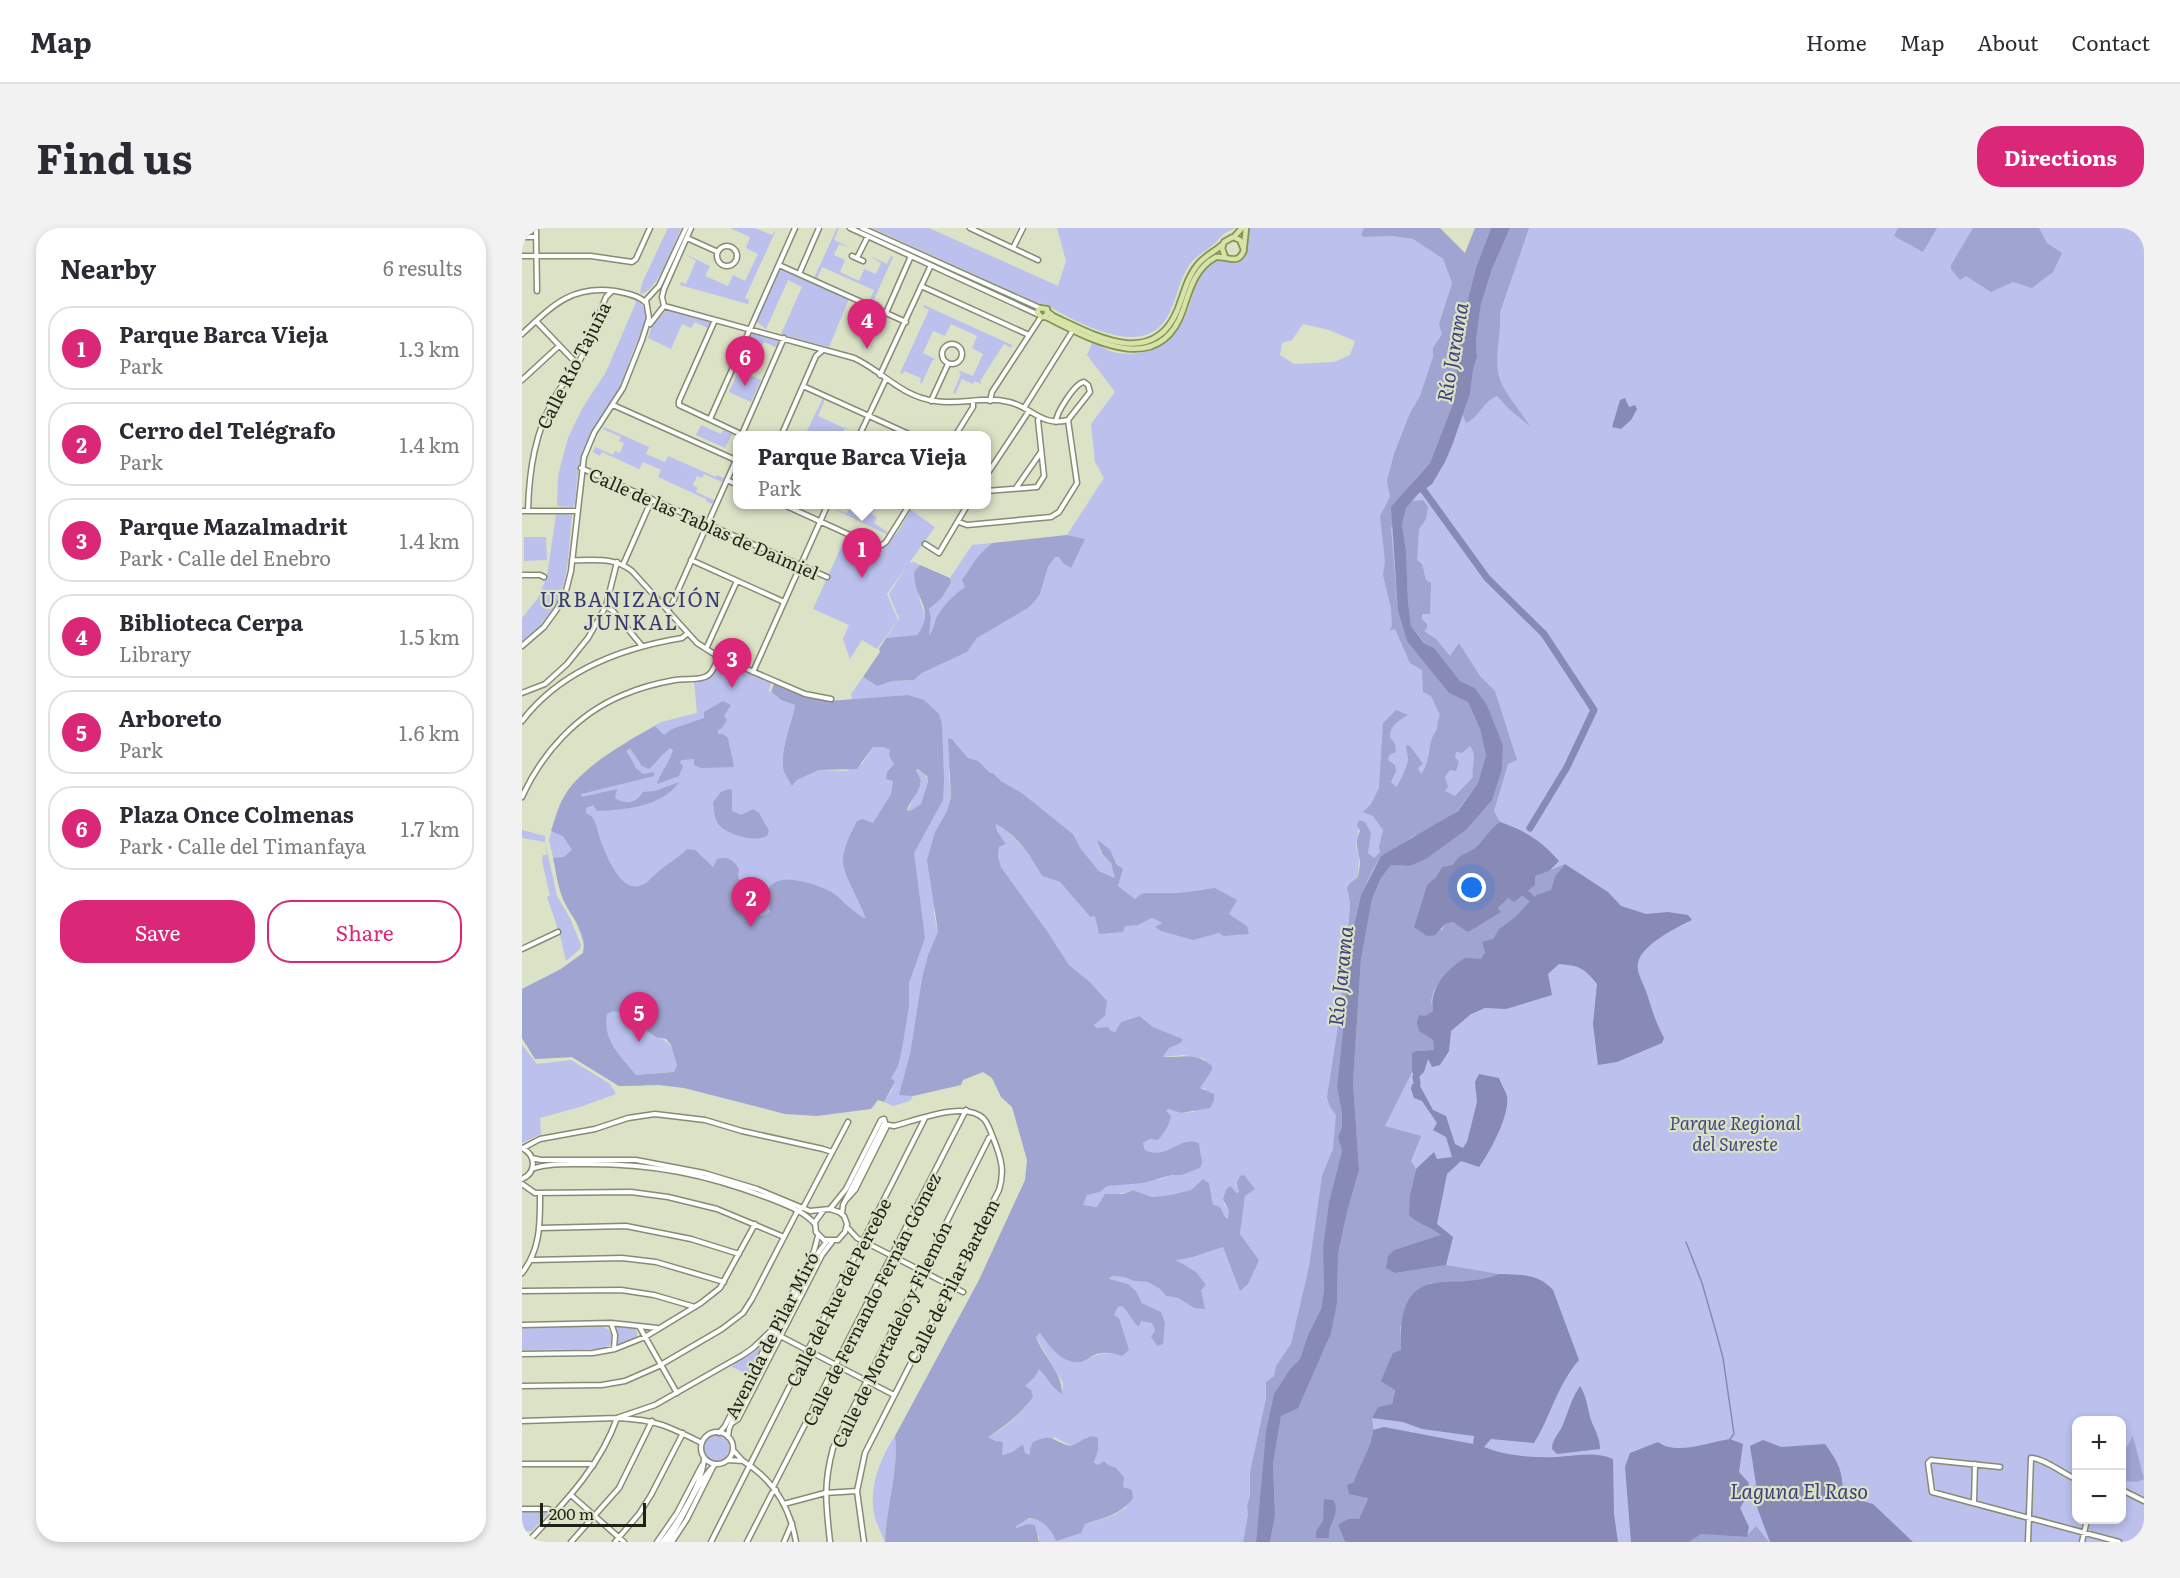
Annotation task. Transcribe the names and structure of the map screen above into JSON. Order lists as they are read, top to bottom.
{
  "streets": {
    "street": [
      "Calle Río Tajuña",
      "Calle de las Tablas de Daimiel",
      "Calle de Pilar Bardem",
      "Calle del Rue del Percebe",
      "Calle de Fernando Fernán Gómez",
      "Calle de Mortadelo y Filemón",
      "Avenida de Pilar Miró"
    ]
  },
  "crossings": [
    ["Calle de Pilar Bardem", "Calle de Fernando Fernán Gómez"],
    ["Calle de Pilar Bardem", "Calle de Mortadelo y Filemón"]
  ],
  "districts": ["URBANIZACIÓN JUNKAL"],
  "water": ["Río Jarama", "Laguna El Raso"],
  "parks": ["Parque Regional del Sureste"],
  "scale_bar": "200 m",
  "page": {
    "header": "Map",
    "nav": [
      "Home",
      "Map",
      "About",
      "Contact"
    ],
    "title": "Find us",
    "buttons": [
      "Directions",
      ["Save", "Share"]
    ],
    "heading": ["Nearby", "6 results"],
    "pins": [
      "4",
      "6",
      "1",
      "3",
      "2",
      "5"
    ],
    "list": [
      {
        "mark": "1",
        "name": "Parque Barca Vieja",
        "note": "Park",
        "value": "1.3 km"
      },
      {
        "mark": "2",
        "name": "Cerro del Telégrafo",
        "note": "Park",
        "value": "1.4 km"
      },
      {
        "mark": "3",
        "name": "Parque Mazalmadrit",
        "note": "Park · Calle del Enebro",
        "value": "1.4 km"
      },
      {
        "mark": "4",
        "name": "Biblioteca Cerpa",
        "note": "Library",
        "value": "1.5 km"
      },
      {
        "mark": "5",
        "name": "Arboreto",
        "note": "Park",
        "value": "1.6 km"
      },
      {
        "mark": "6",
        "name": "Plaza Once Colmenas",
        "note": "Park · Calle del Timanfaya",
        "value": "1.7 km"
      }
    ],
    "popup": ["Parque Barca Vieja", "Park"],
    "map_buttons": ["+", "−"],
    "scale": "200 m"
  }
}
